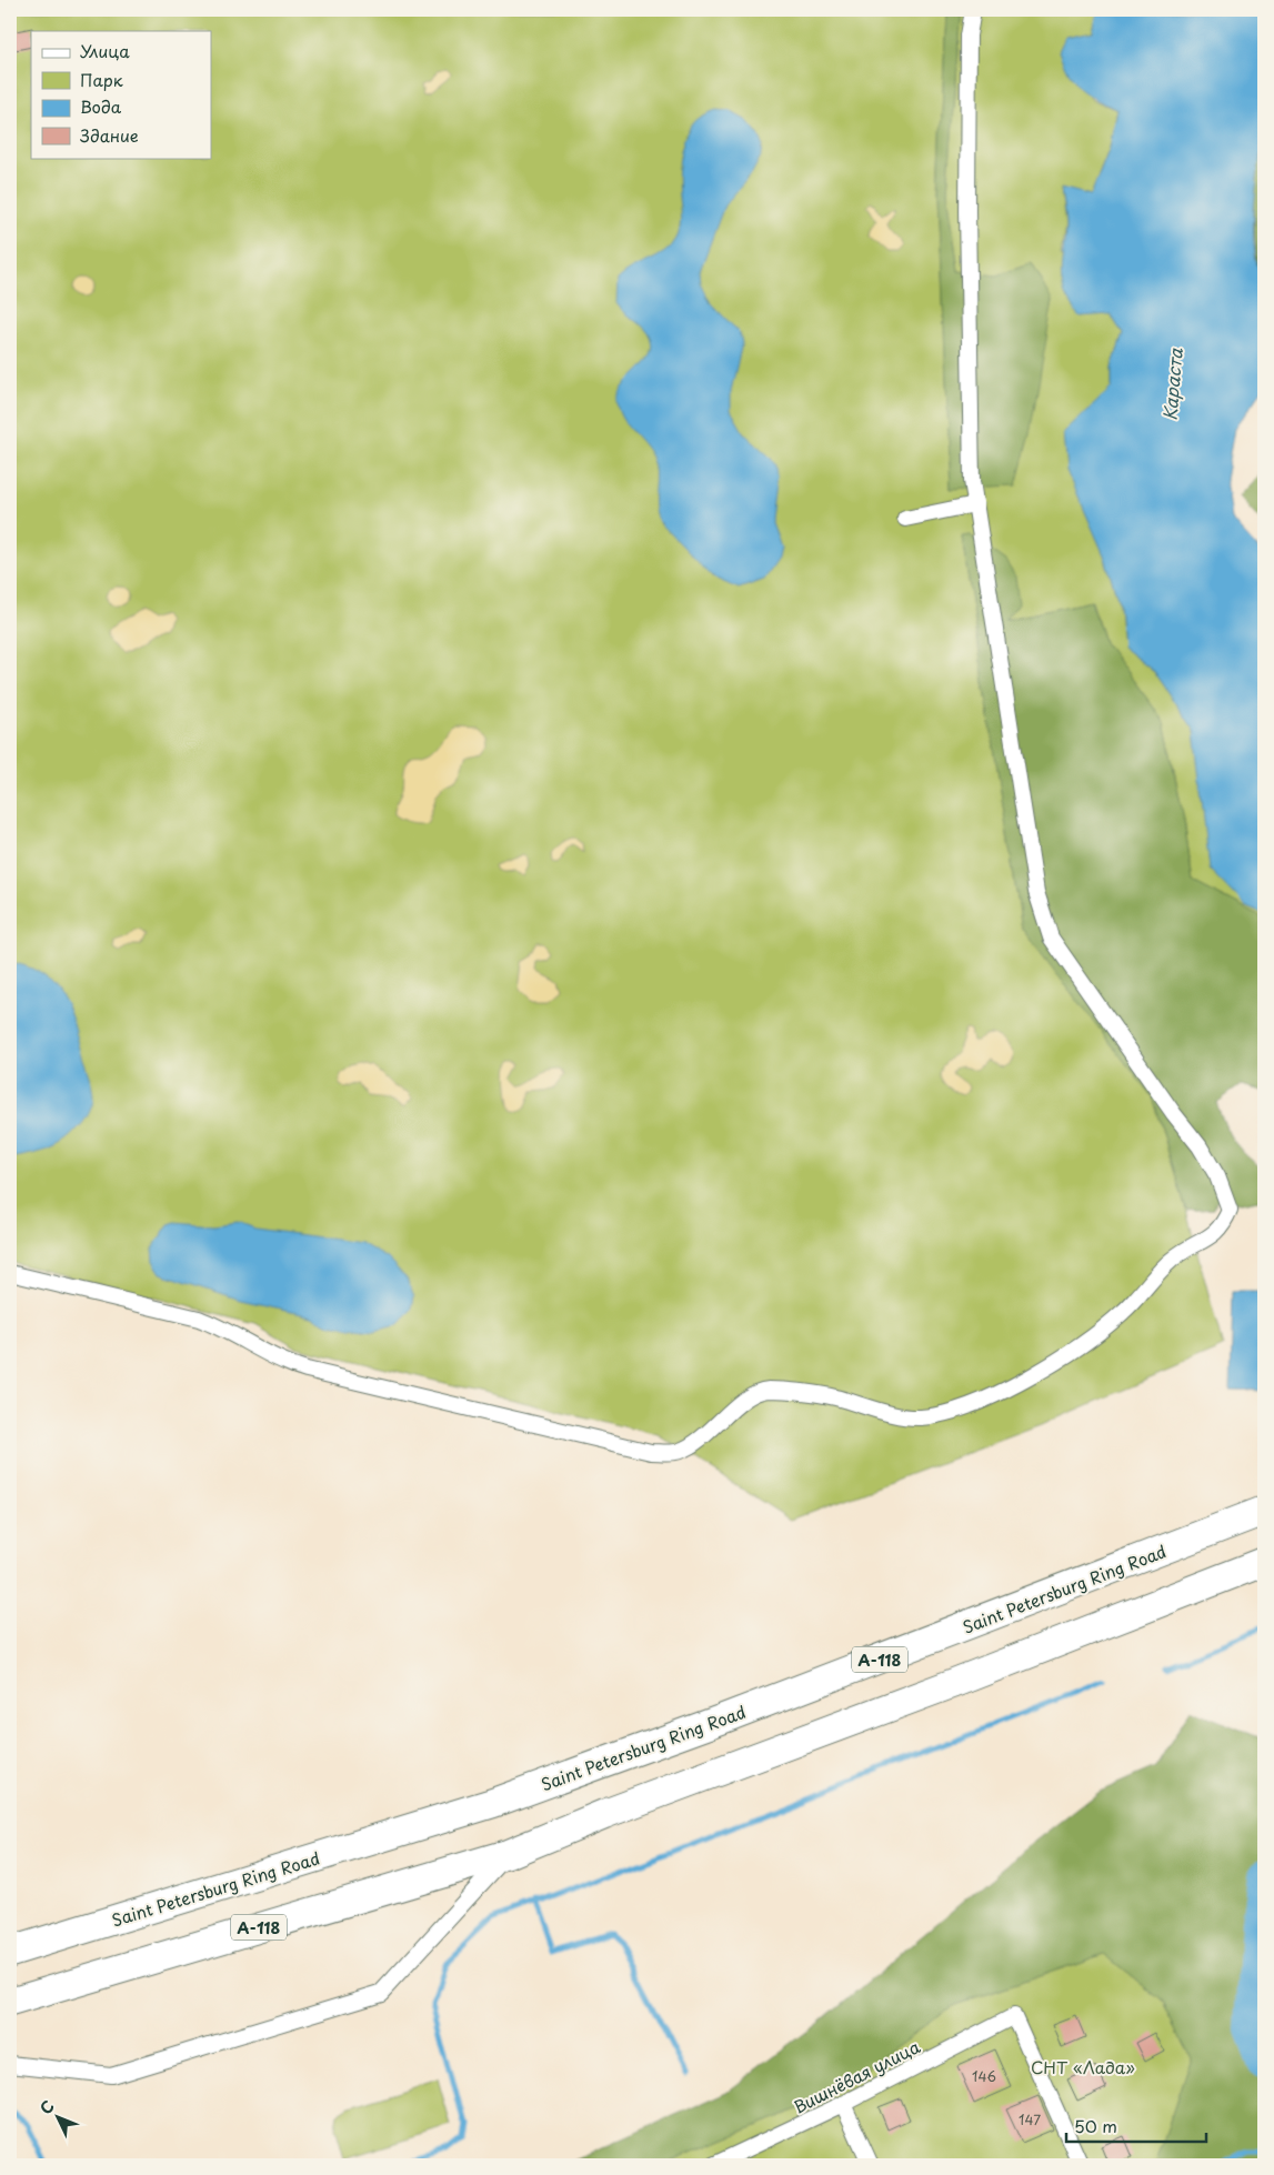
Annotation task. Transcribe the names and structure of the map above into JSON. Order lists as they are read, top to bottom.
{
  "streets": {
    "highway": ["Saint Petersburg Ring Road", "А-118"],
    "street": ["Вишнёвая улица"]
  },
  "water": ["Караста"],
  "parks": ["СНТ «Лада»"],
  "house_numbers": ["146", "147"],
  "legend": [
    "Улица",
    "Парк",
    "Вода",
    "Здание"
  ],
  "scale_bar": "50 m",
  "north": "top left"
}
